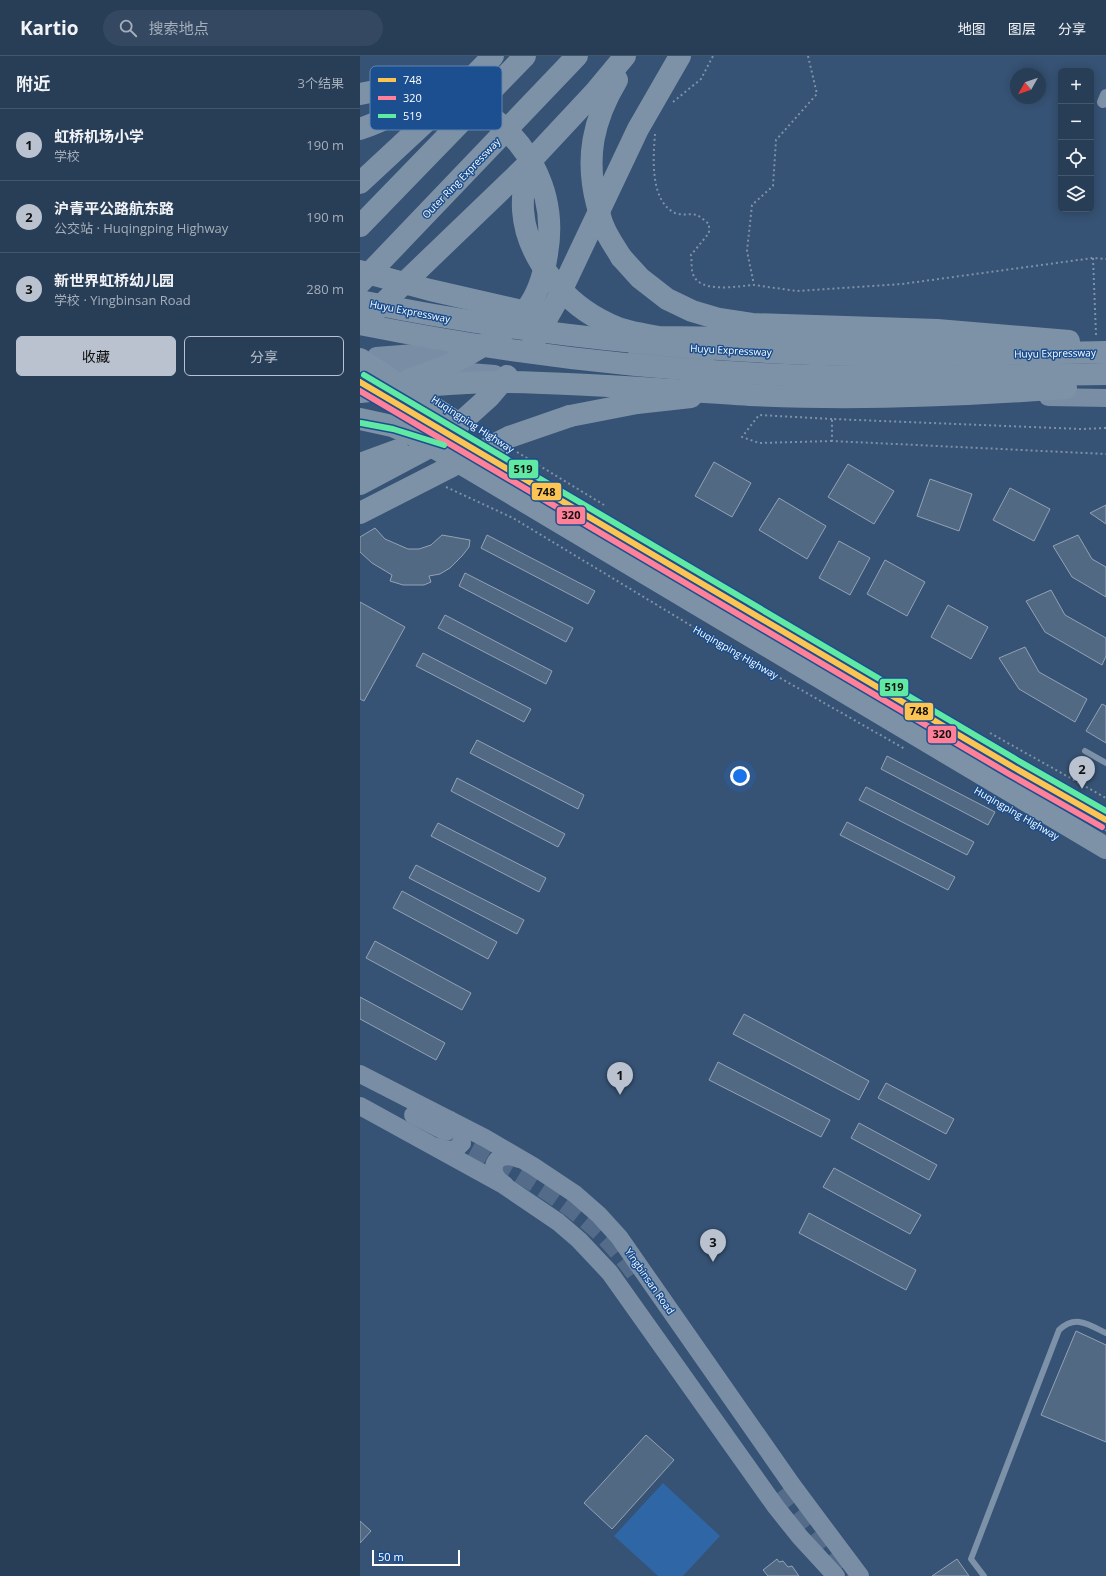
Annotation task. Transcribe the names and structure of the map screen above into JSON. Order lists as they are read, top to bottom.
{
  "streets": {
    "highway": ["Outer Ring Expressway", "Huyu Expressway", "Huqingping Highway"],
    "main road": ["Yingbinsan Road"]
  },
  "lines": ["transit line 519", "transit line 748", "transit line 320"],
  "legend": ["748", "320", "519"],
  "scale_bar": "50 m",
  "north": "bottom left",
  "page": {
    "header": "Kartio",
    "search": "搜索地点",
    "nav": ["地图", "图层", "分享"],
    "heading": ["附近", "3个结果"],
    "map_buttons": ["+", "−"],
    "list": [
      {
        "mark": "1",
        "name": "虹桥机场小学",
        "note": "学校",
        "value": "190 m"
      },
      {
        "mark": "2",
        "name": "沪青平公路航东路",
        "note": "公交站 · Huqingping Highway",
        "value": "190 m"
      },
      {
        "mark": "3",
        "name": "新世界虹桥幼儿园",
        "note": "学校 · Yingbinsan Road",
        "value": "280 m"
      }
    ],
    "buttons": ["收藏", "分享"],
    "pins": ["2", "1", "3"],
    "scale": "50 m"
  }
}
